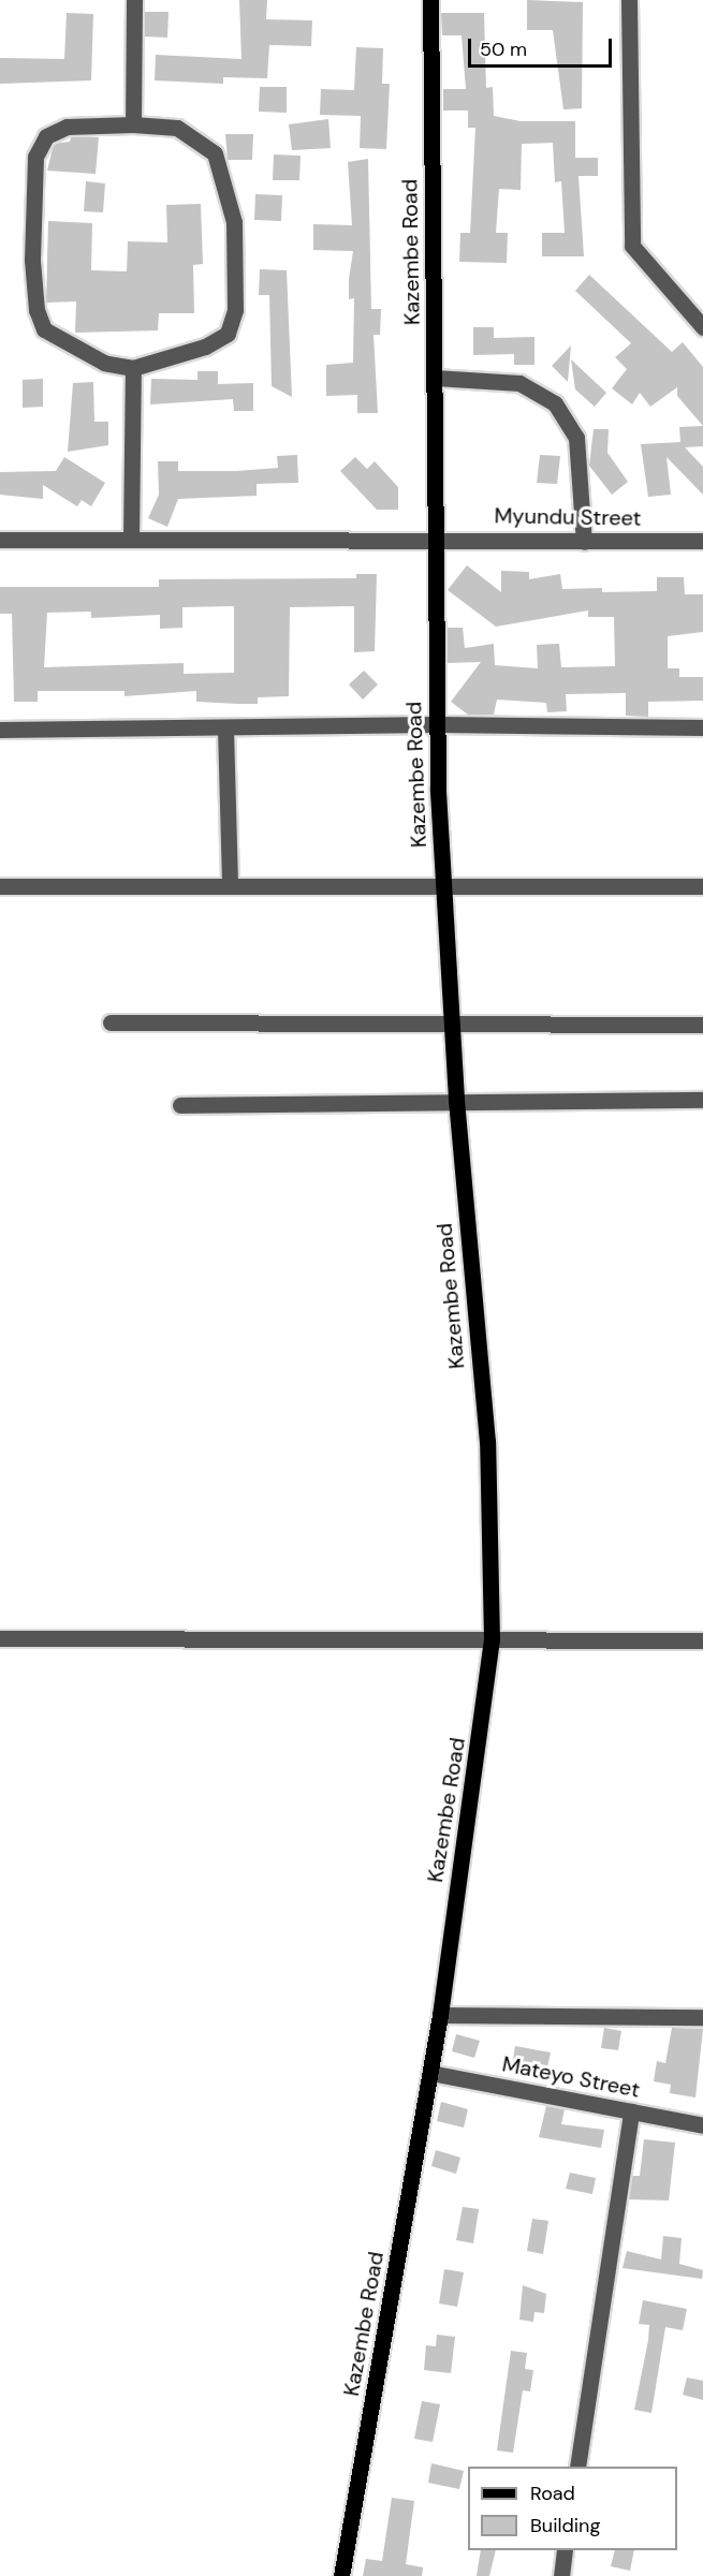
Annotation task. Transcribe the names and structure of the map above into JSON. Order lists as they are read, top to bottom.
{
  "streets": {
    "main road": ["Kazembe Road"],
    "street": ["Myundu Street", "Mateyo Street"]
  },
  "crossings": [
    ["Kazembe Road", "Myundu Street"],
    ["Kazembe Road", "Mateyo Street"]
  ],
  "legend": ["Road", "Building"],
  "scale_bar": "50 m"
}
